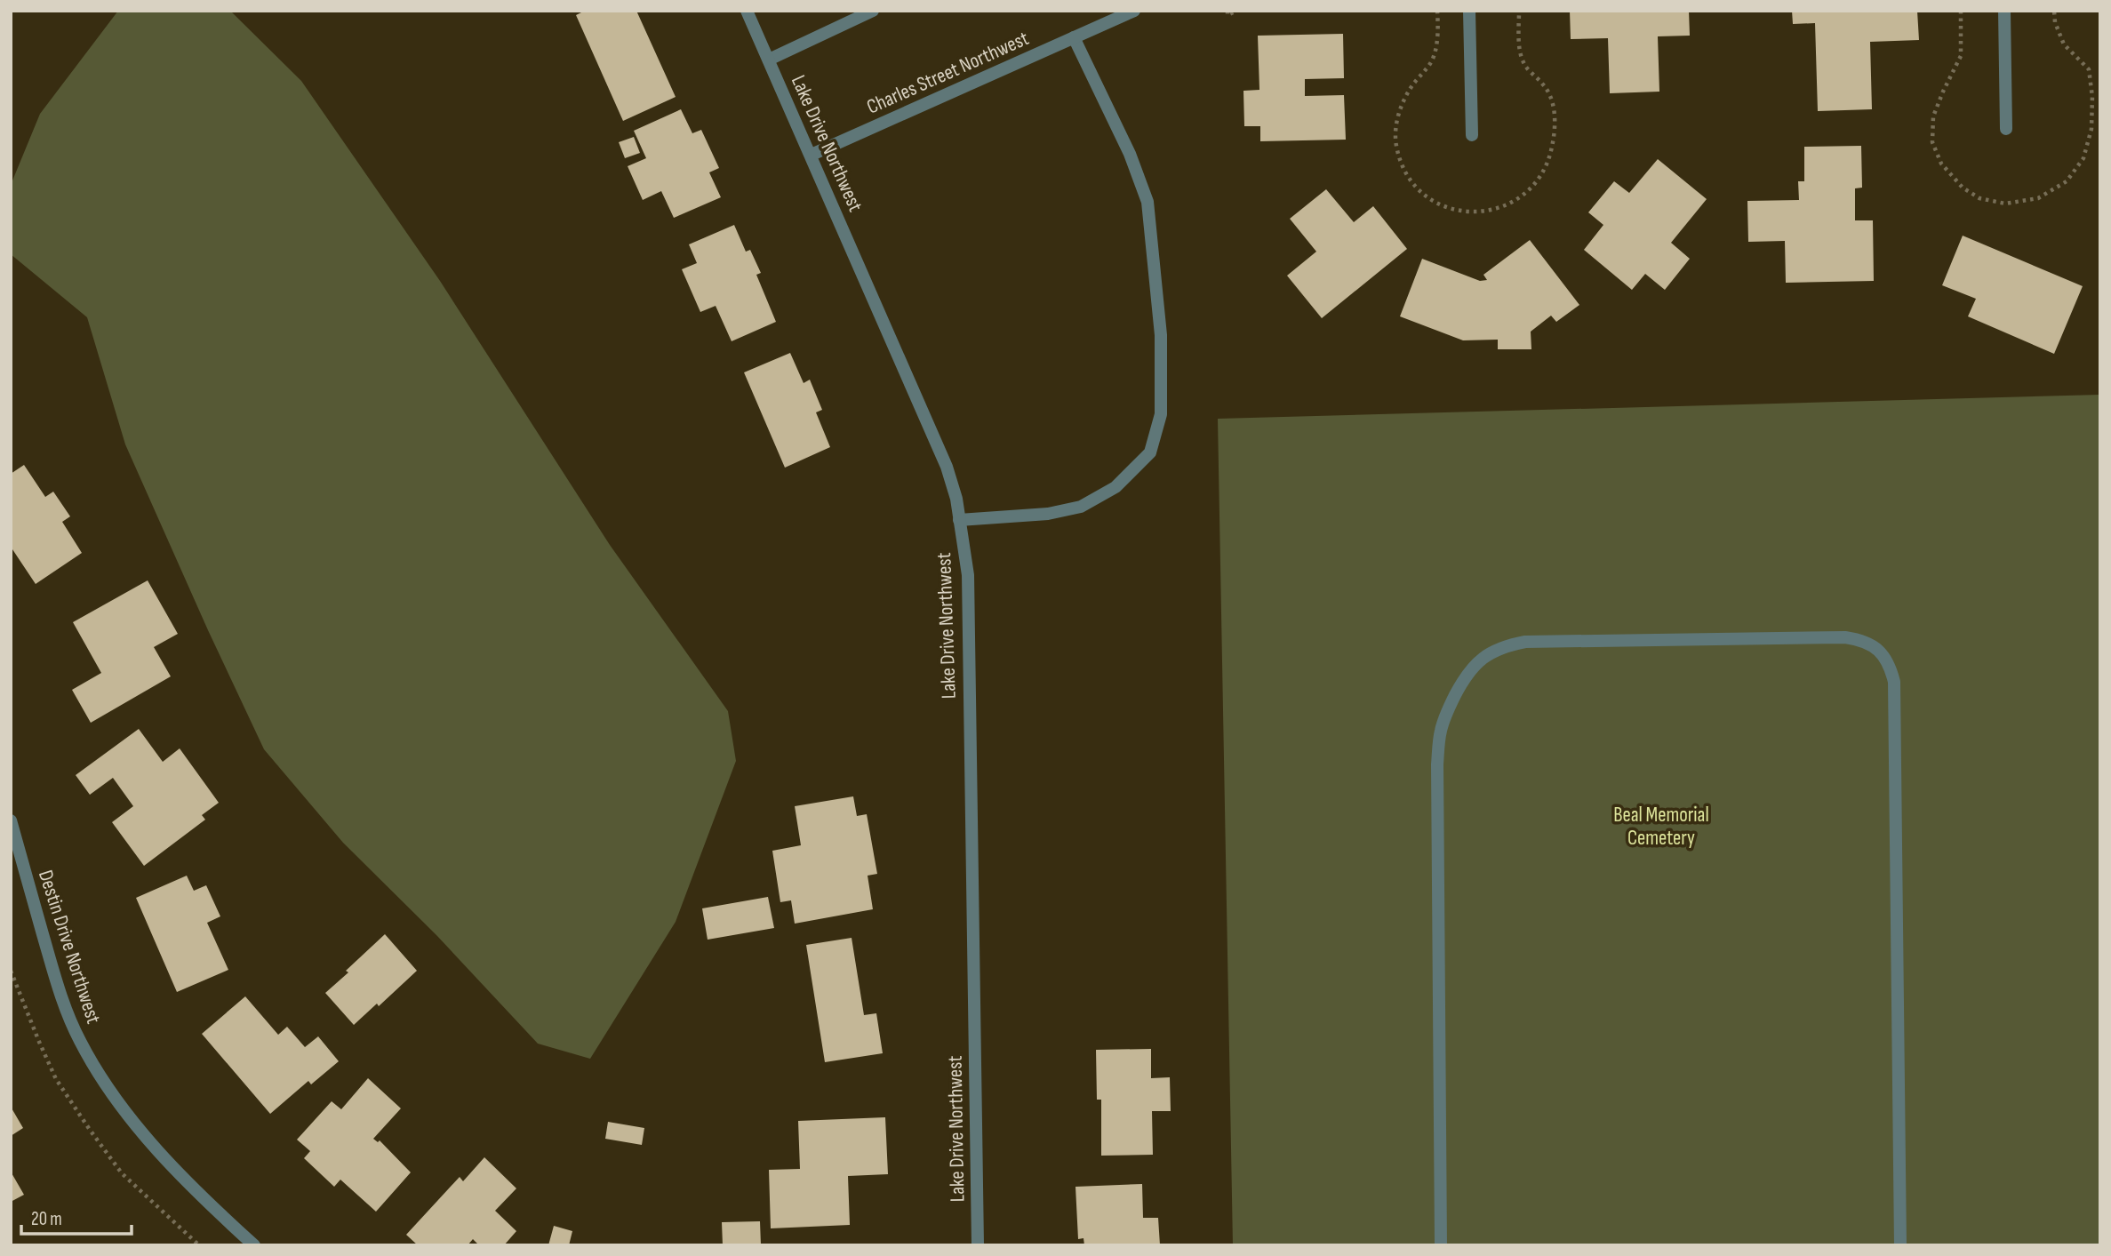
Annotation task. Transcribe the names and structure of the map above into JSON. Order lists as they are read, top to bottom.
{
  "streets": {
    "street": ["Charles Street Northwest", "Lake Drive Northwest", "Destin Drive Northwest"]
  },
  "crossings": [
    ["Charles Street Northwest", "Lake Drive Northwest"]
  ],
  "parks": ["Beal Memorial Cemetery"],
  "scale_bar": "20 m"
}
